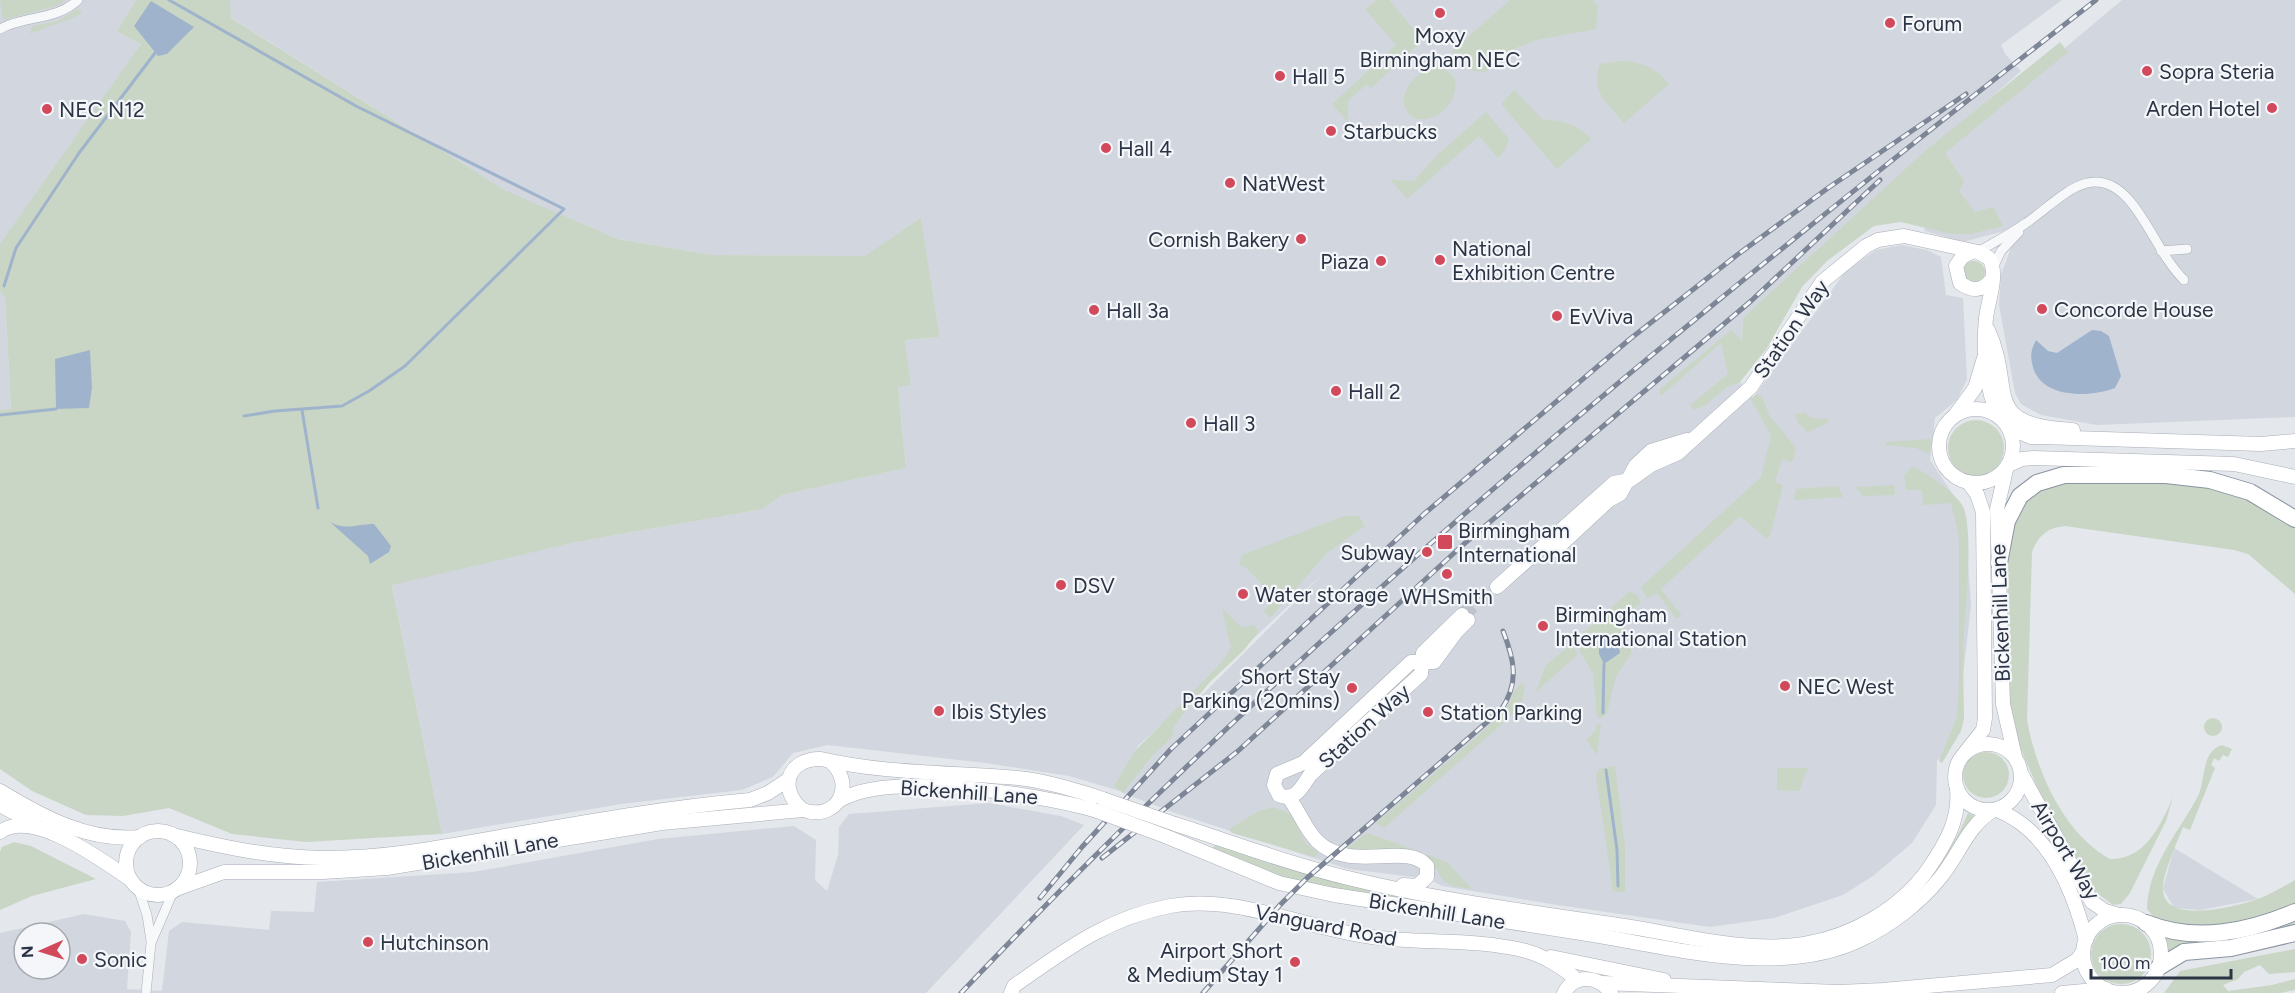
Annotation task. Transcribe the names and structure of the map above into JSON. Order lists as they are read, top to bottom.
{
  "streets": {
    "main road": [
      "Station Way",
      "Bickenhill Lane",
      "Airport Way",
      "Vanguard Road"
    ]
  },
  "crossings": [
    ["Bickenhill Lane", "Airport Way"]
  ],
  "places": {
    "other": [
      "Moxy Birmingham NEC",
      "Forum",
      "Sopra Steria",
      "Hall 5",
      "Arden Hotel",
      "NEC N12",
      "Starbucks",
      "Hall 4",
      "NatWest",
      "Cornish Bakery",
      "National Exhibition Centre",
      "Piaza",
      "Concorde House",
      "Hall 3a",
      "EvViva",
      "Hall 2",
      "Hall 3",
      "Subway",
      "WHSmith",
      "DSV",
      "Water storage",
      "Birmingham International Station",
      "NEC West",
      "Short Stay Parking (20mins)",
      "Ibis Styles",
      "Station Parking",
      "Hutchinson",
      "Sonic",
      "Airport Short & Medium Stay 1"
    ],
    "transit": ["Birmingham International"]
  },
  "scale_bar": "100 m",
  "north": "left"
}
